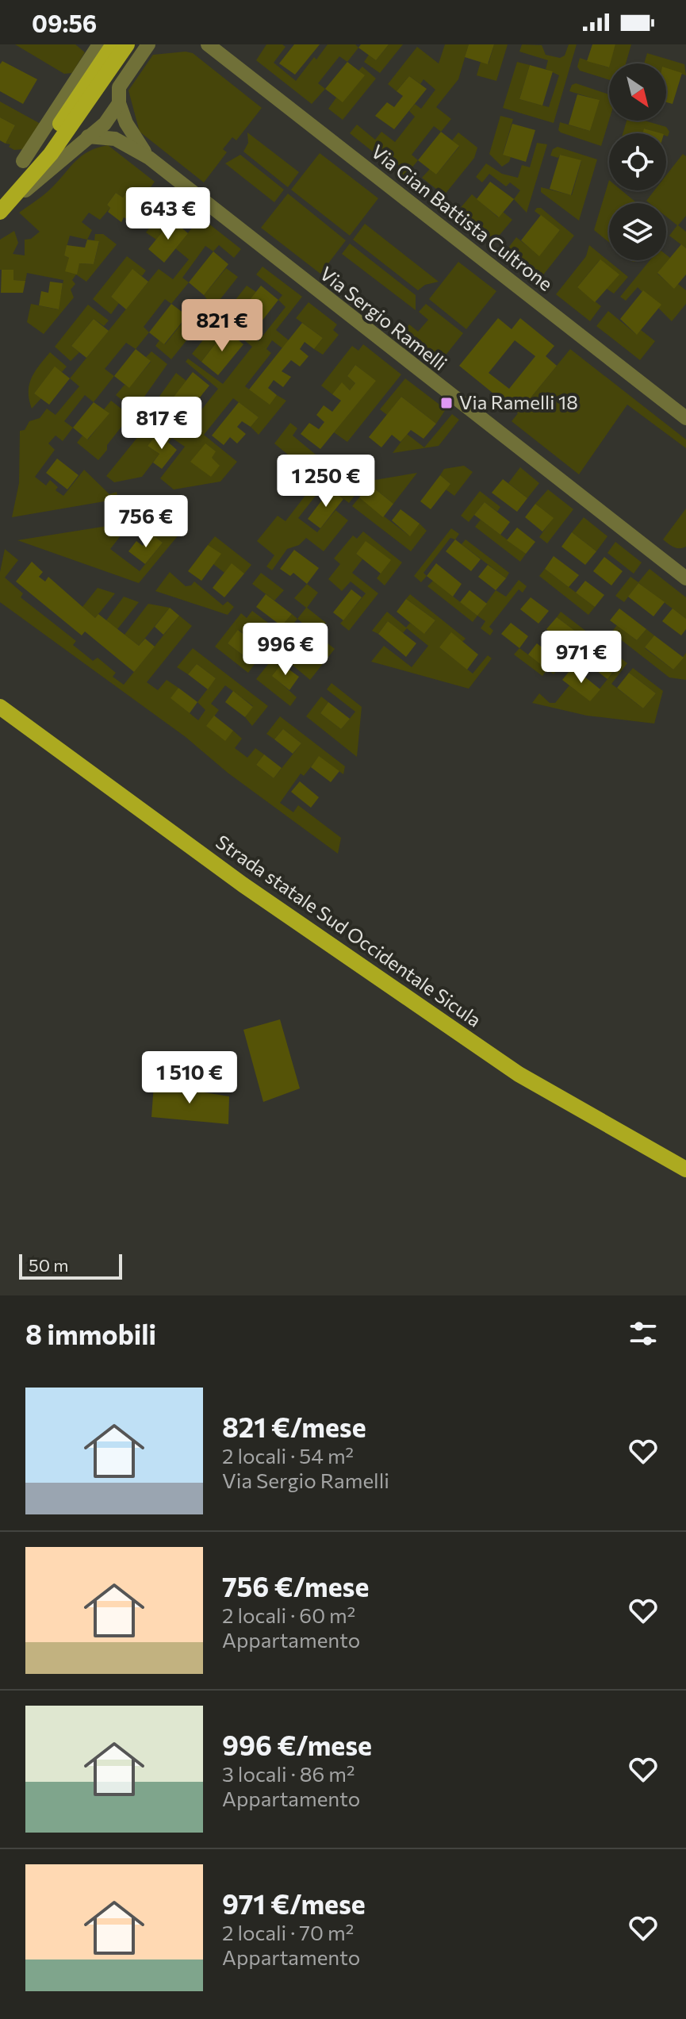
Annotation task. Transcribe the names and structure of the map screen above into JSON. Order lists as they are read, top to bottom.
{
  "streets": {
    "main road": ["Strada statale Sud Occidentale Sicula"],
    "street": ["Via Gian Battista Cultrone", "Via Sergio Ramelli"]
  },
  "places": {
    "transit": ["Via Ramelli 18"]
  },
  "scale_bar": "50 m",
  "north": "bottom right",
  "page": {
    "status": "09:56",
    "price": [
      "643 €",
      "821 €",
      "817 €",
      "1 250 €",
      "756 €",
      "996 €",
      "971 €",
      "1 510 €"
    ],
    "scale": "50 m",
    "heading": "8 immobili",
    "list": [
      {
        "name": "821 €/mese",
        "note": "2 locali · 54 m² · Via Sergio Ramelli"
      },
      {
        "name": "756 €/mese",
        "note": "2 locali · 60 m² · Appartamento"
      },
      {
        "name": "996 €/mese",
        "note": "3 locali · 86 m² · Appartamento"
      },
      {
        "name": "971 €/mese",
        "note": "2 locali · 70 m² · Appartamento"
      }
    ]
  }
}
